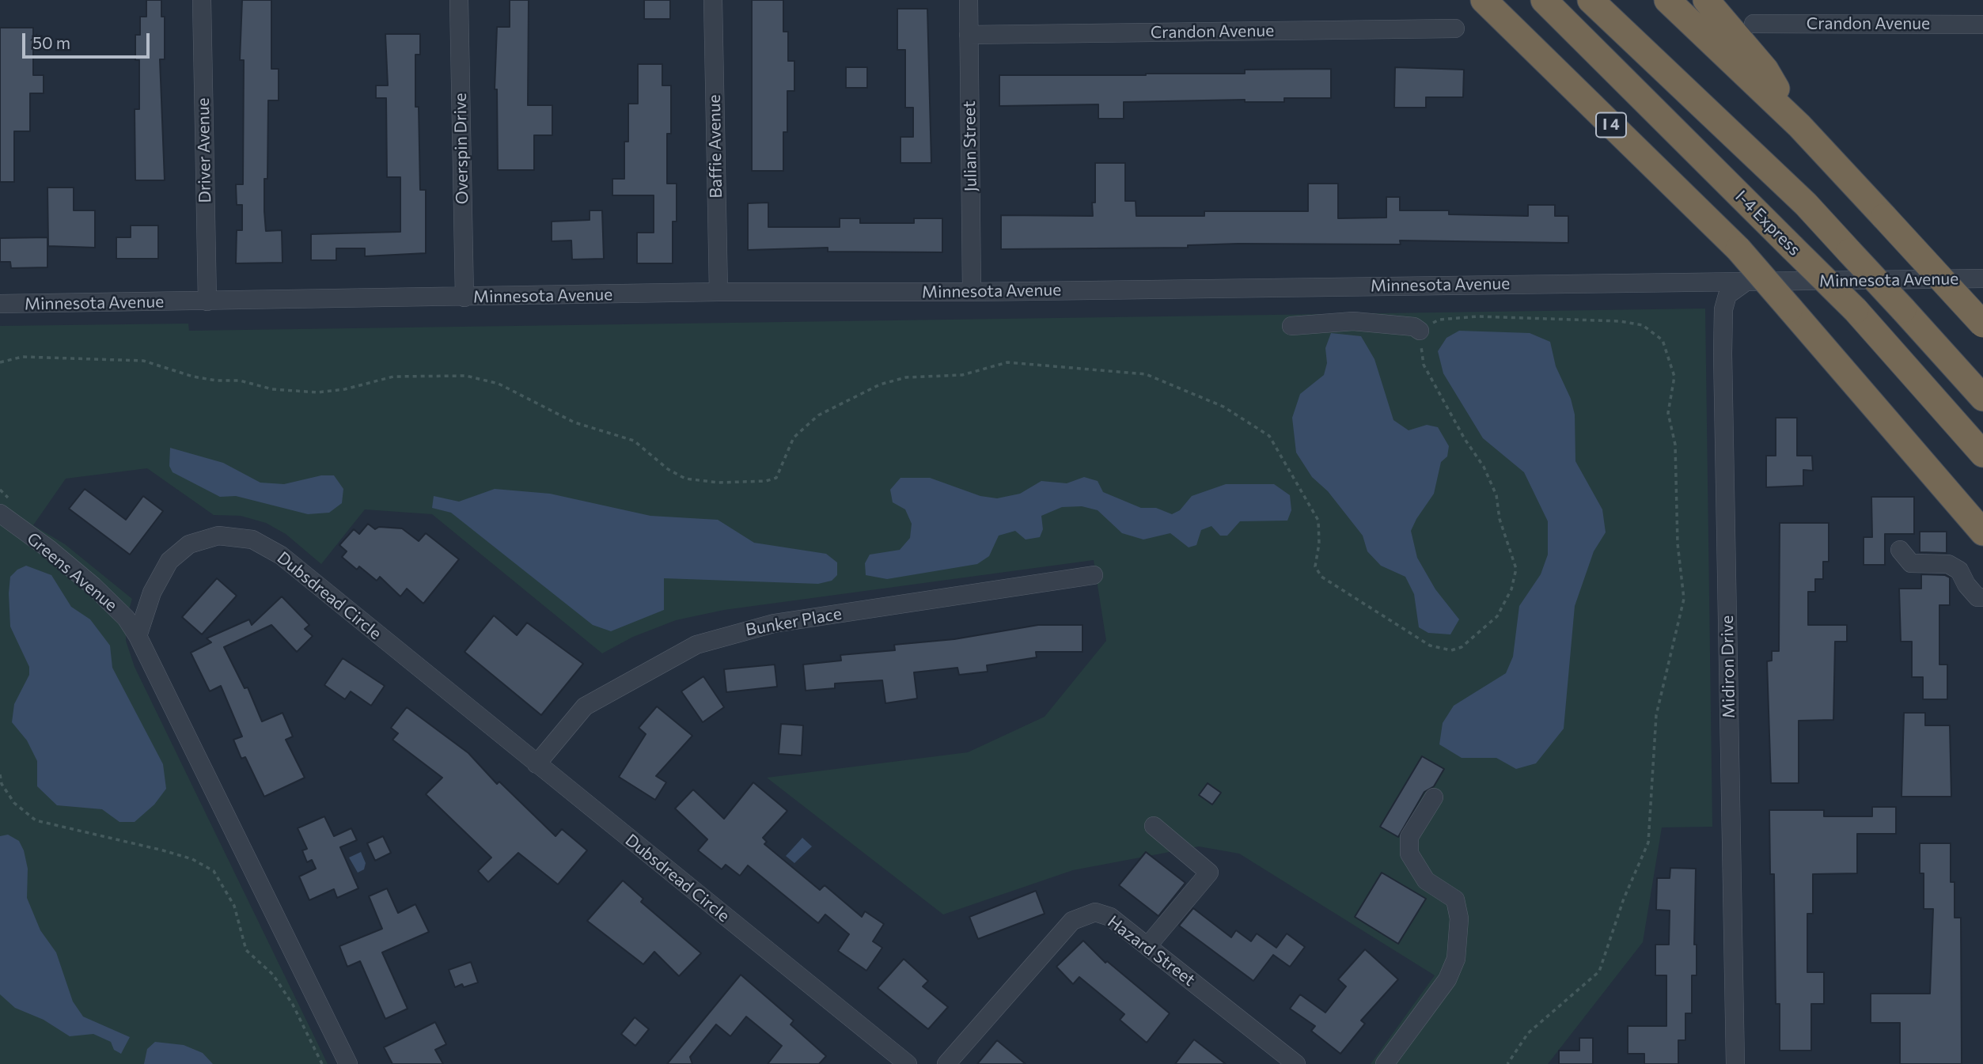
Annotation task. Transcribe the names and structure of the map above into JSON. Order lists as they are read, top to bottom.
{
  "streets": {
    "highway": ["I 4", "I-4 Express"],
    "street": [
      "Crandon Avenue",
      "Baffie Avenue",
      "Julian Street",
      "Overspin Drive",
      "Driver Avenue",
      "Minnesota Avenue",
      "Greens Avenue",
      "Dubsdread Circle",
      "Bunker Place",
      "Midiron Drive",
      "Hazard Street"
    ]
  },
  "crossings": [
    ["Crandon Avenue", "Julian Street"],
    ["Baffie Avenue", "Minnesota Avenue"],
    ["Julian Street", "Minnesota Avenue"],
    ["Overspin Drive", "Minnesota Avenue"],
    ["Driver Avenue", "Minnesota Avenue"],
    ["Minnesota Avenue", "Midiron Drive"],
    ["Greens Avenue", "Dubsdread Circle"],
    ["Dubsdread Circle", "Bunker Place"]
  ],
  "scale_bar": "50 m"
}
